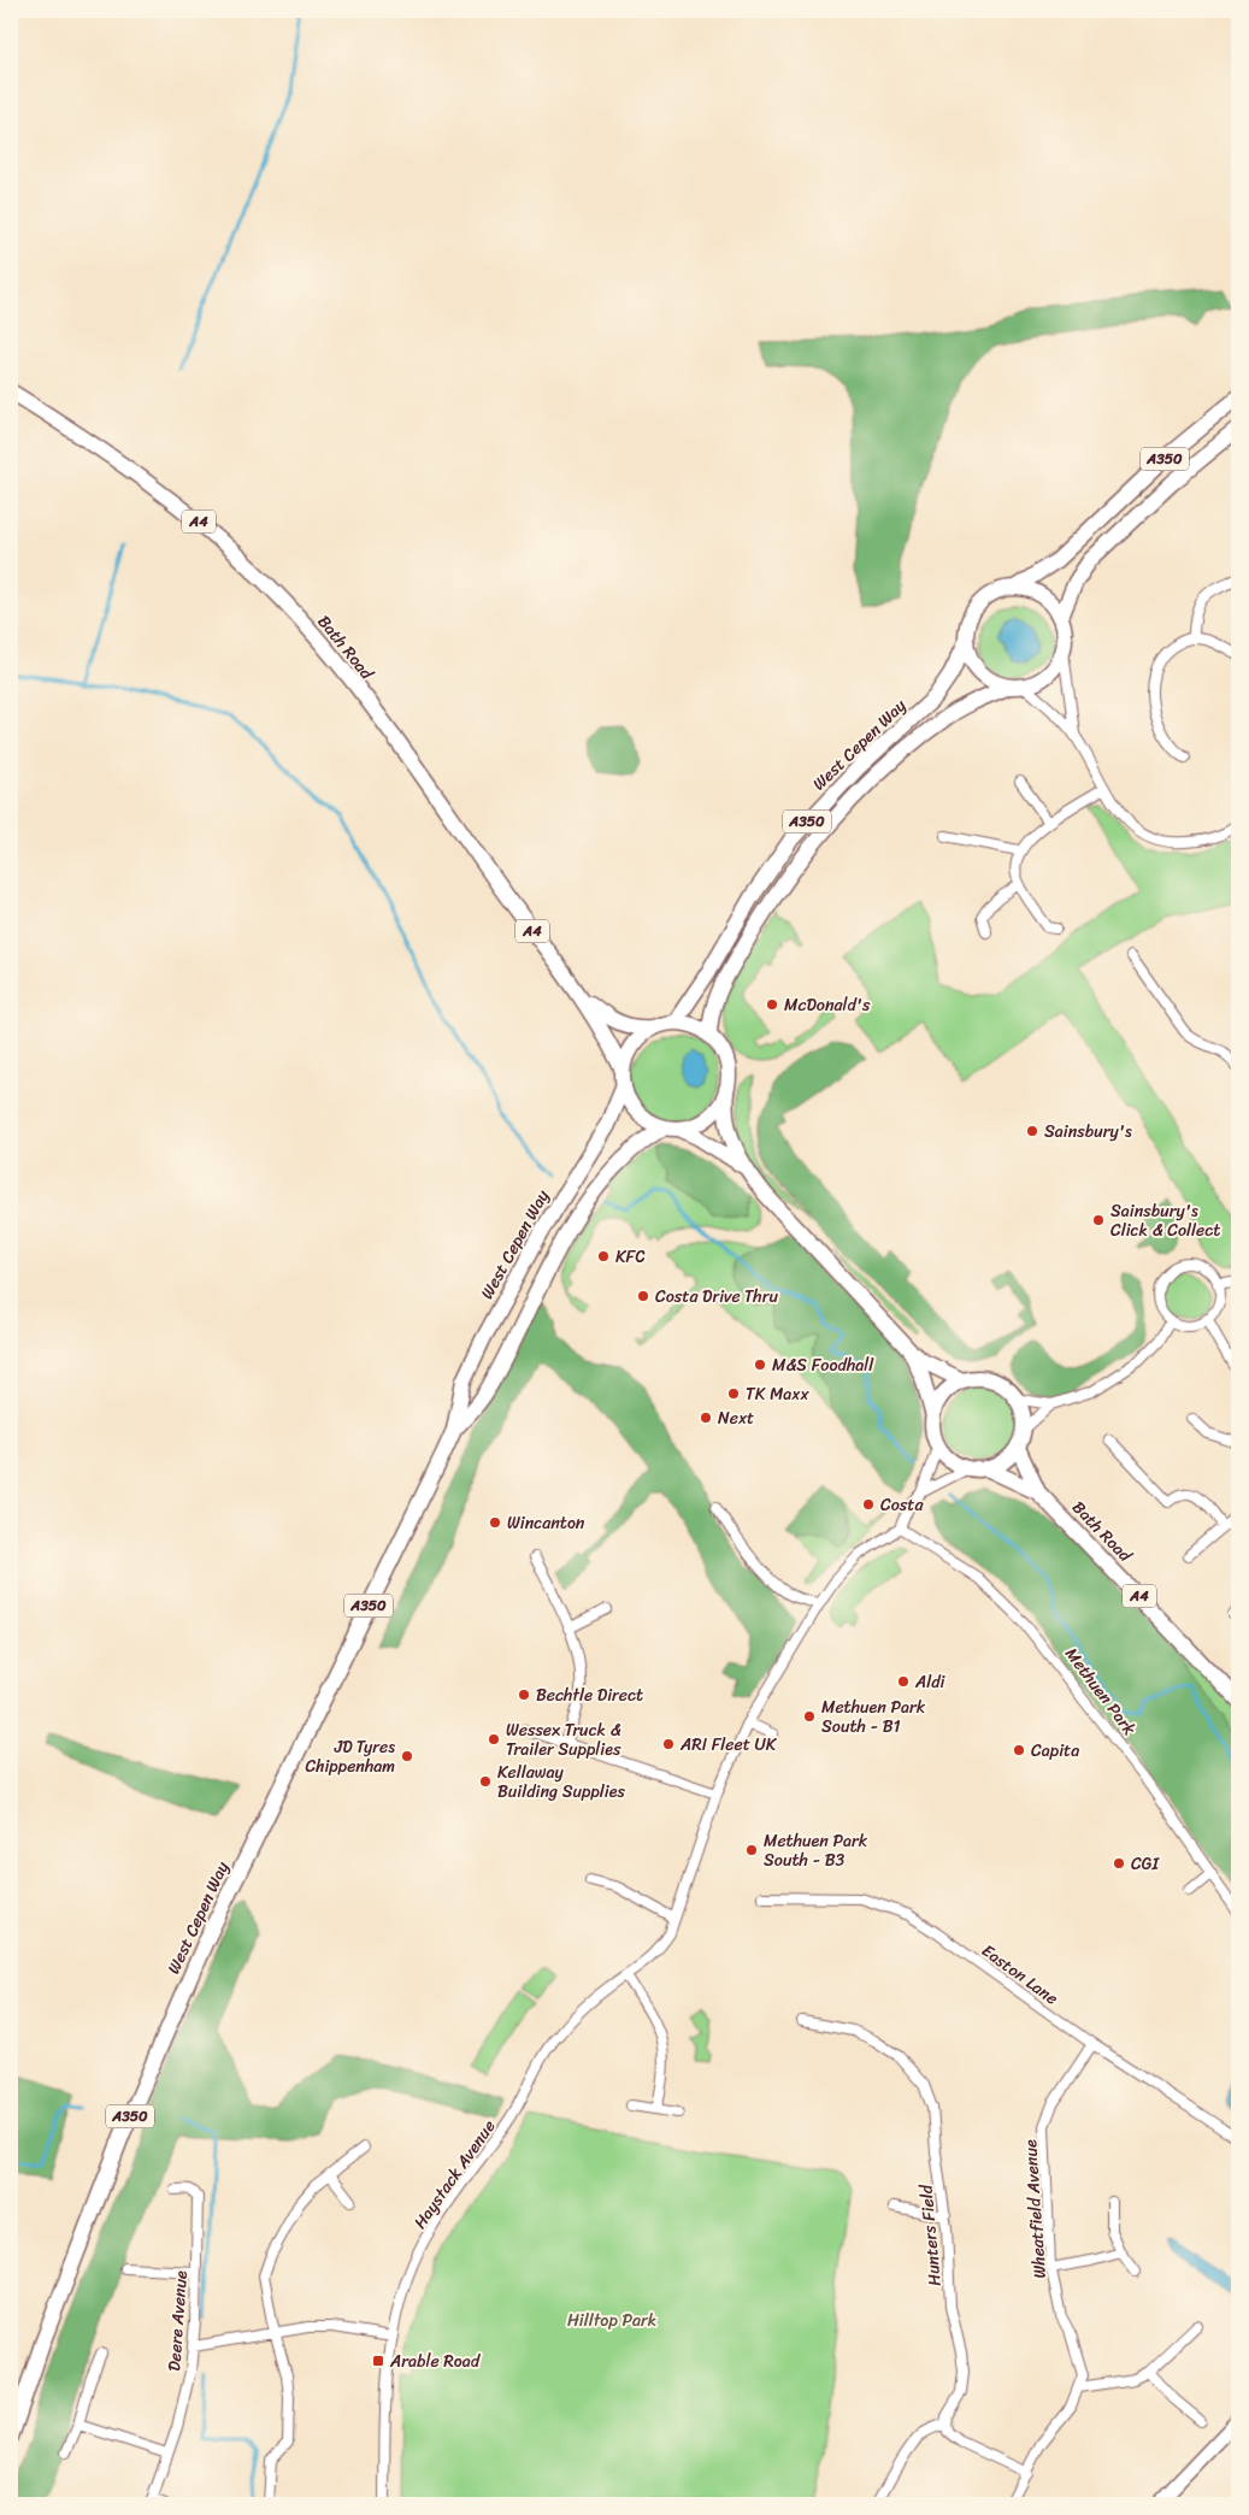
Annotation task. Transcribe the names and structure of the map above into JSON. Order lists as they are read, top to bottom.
{
  "streets": {
    "main road": [
      "A350",
      "A4",
      "Bath Road",
      "West Cepen Way"
    ],
    "street": [
      "Methuen Park",
      "Easton Lane",
      "Haystack Avenue",
      "Wheatfield Avenue",
      "Hunters Field",
      "Deere Avenue"
    ]
  },
  "crossings": [
    ["A350", "Bath Road"],
    ["A350", "West Cepen Way"],
    ["A4", "Bath Road"],
    ["Bath Road", "West Cepen Way"],
    ["Easton Lane", "Wheatfield Avenue"]
  ],
  "parks": ["Hilltop Park"],
  "places": {
    "other": [
      "McDonald's",
      "Sainsbury's",
      "Sainsbury's Click & Collect",
      "KFC",
      "Costa Drive Thru",
      "M&S Foodhall",
      "TK Maxx",
      "Next",
      "Costa",
      "Wincanton",
      "Aldi",
      "Bechtle Direct",
      "Methuen Park South - B1",
      "Wessex Truck & Trailer Supplies",
      "ARI Fleet UK",
      "Capita",
      "JD Tyres Chippenham",
      "Kellaway Building Supplies",
      "Methuen Park South - B3",
      "CGI"
    ],
    "transit": ["Arable Road"]
  }
}
